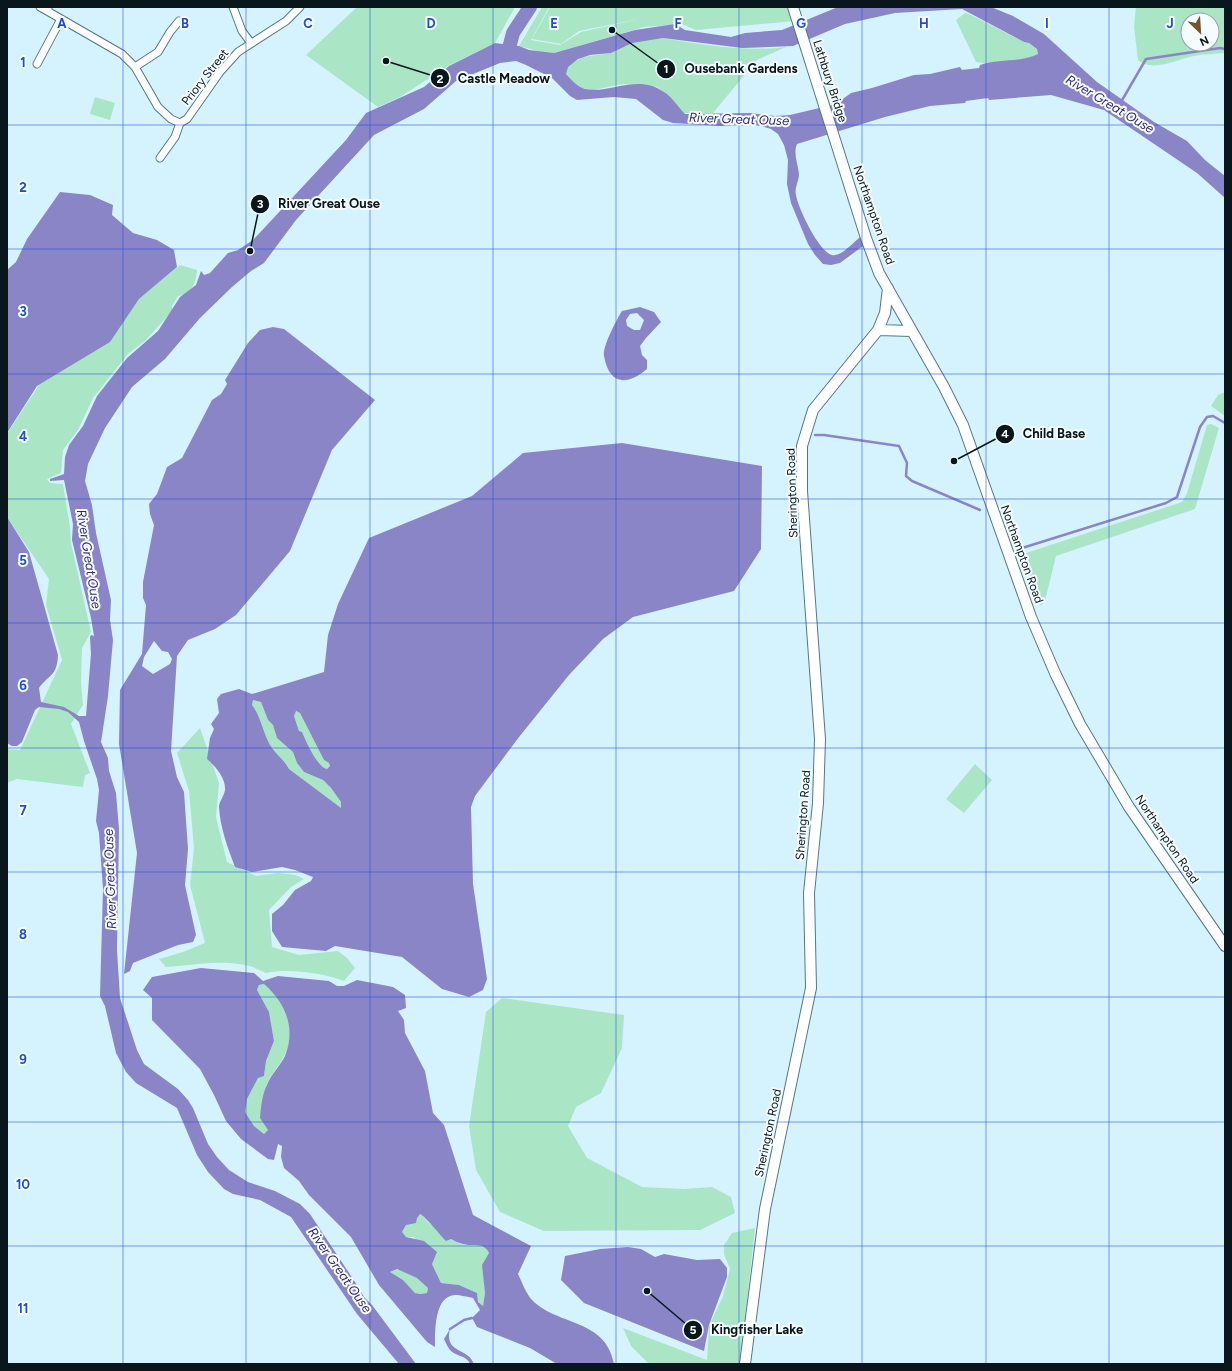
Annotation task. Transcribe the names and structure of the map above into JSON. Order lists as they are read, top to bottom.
{
  "streets": {
    "street": [
      "Priory Street",
      "Lathbury Bridge",
      "Northampton Road",
      "Sherington Road"
    ]
  },
  "crossings": [
    ["Lathbury Bridge", "Northampton Road"],
    ["Northampton Road", "Sherington Road"]
  ],
  "water": ["River Great Ouse"],
  "places": [
    "Ousebank Gardens",
    "Castle Meadow",
    "River Great Ouse",
    "Child Base",
    "Kingfisher Lake"
  ],
  "north": "bottom right",
  "grid": {
    "columns": [
      "A",
      "B",
      "C",
      "D",
      "E",
      "F",
      "G",
      "H",
      "I",
      "J"
    ],
    "rows": [
      "1",
      "2",
      "3",
      "4",
      "5",
      "6",
      "7",
      "8",
      "9",
      "10",
      "11"
    ]
  }
}
